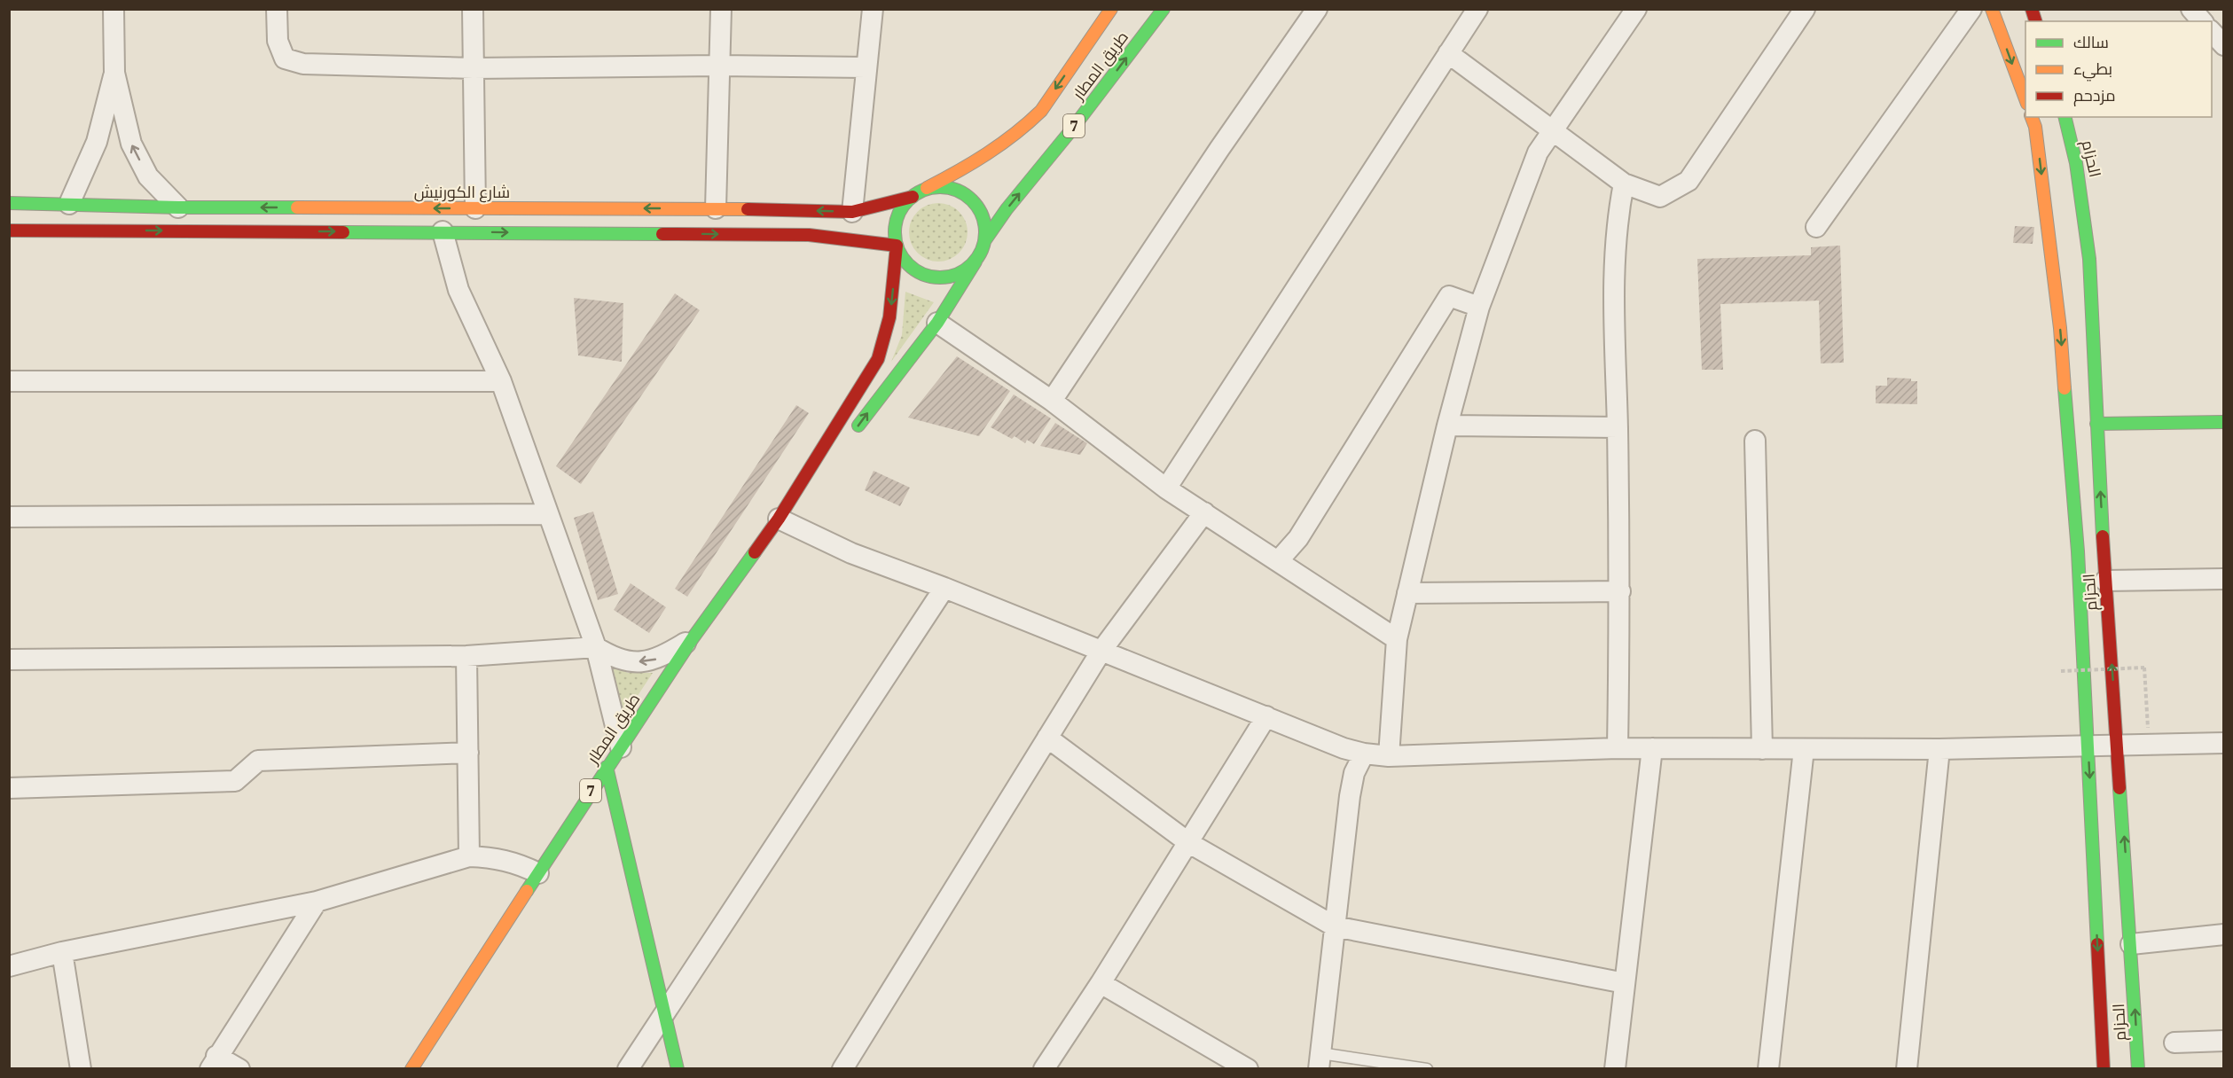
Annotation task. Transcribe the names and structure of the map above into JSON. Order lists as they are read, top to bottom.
{
  "streets": {
    "main road": [
      "طريق المطار",
      "7",
      "الحزام",
      "شارع الكورنيش"
    ]
  },
  "crossings": [
    ["طريق المطار", "7"],
    ["طريق المطار", "شارع الكورنيش"],
    ["7", "شارع الكورنيش"]
  ],
  "legend": ["سالك", "بطيء", "مزدحم"]
}
